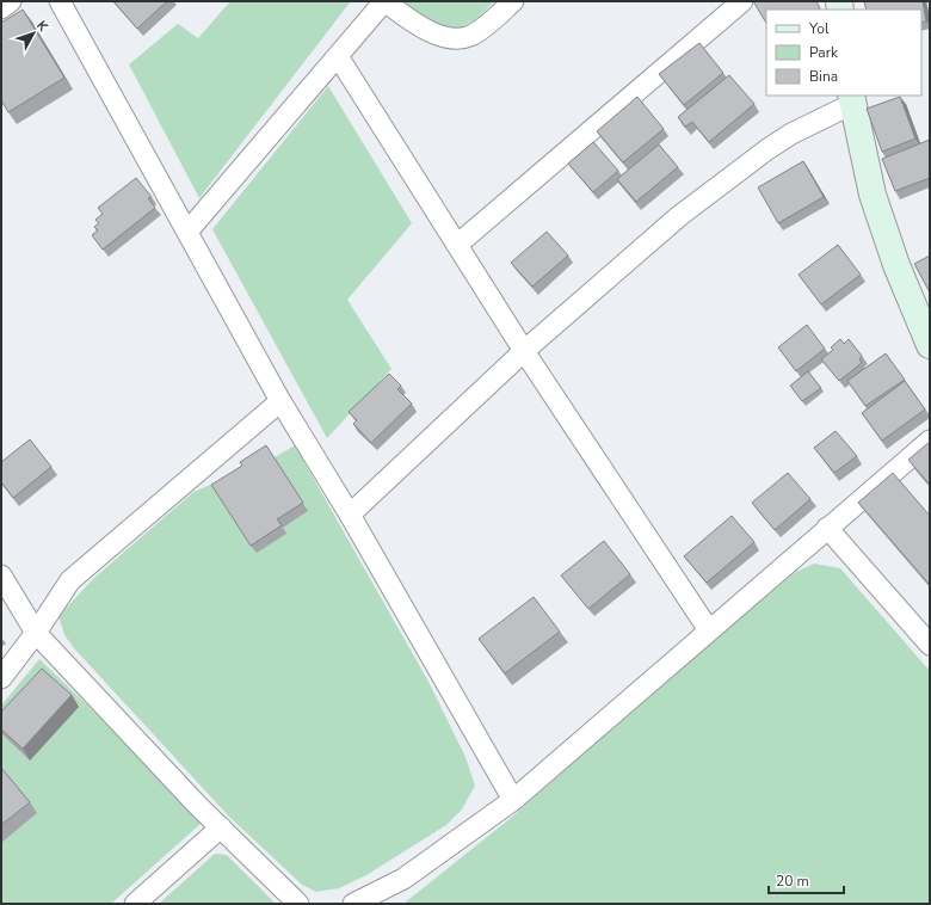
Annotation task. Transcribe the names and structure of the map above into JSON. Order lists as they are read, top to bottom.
{
  "legend": ["Yol", "Park", "Bina"],
  "scale_bar": "20 m",
  "north": "top right"
}
